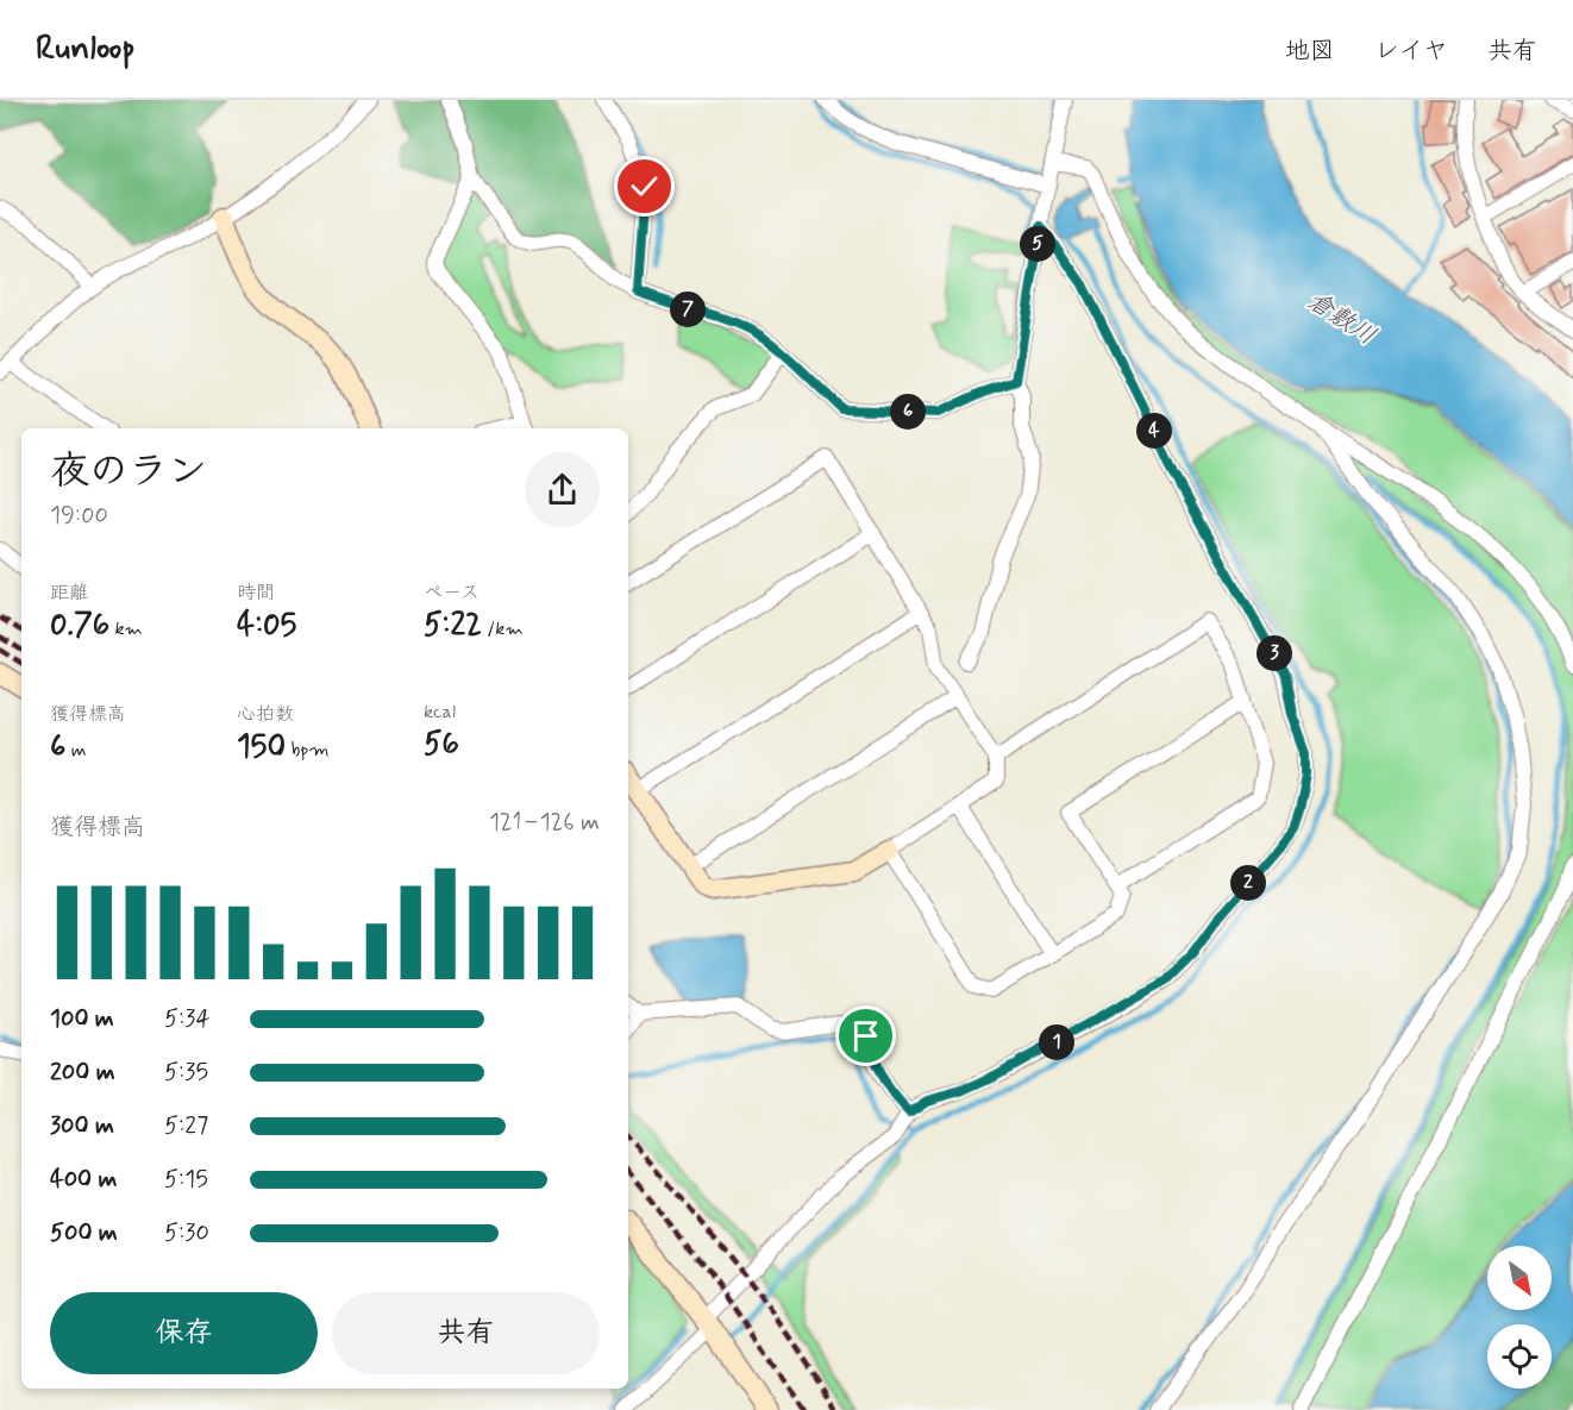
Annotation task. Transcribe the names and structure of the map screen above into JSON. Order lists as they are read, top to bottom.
{
  "water": ["倉敷川"],
  "north": "bottom right",
  "page": {
    "header": "Runloop",
    "nav": ["地図", "レイヤ", "共有"],
    "pins": [
      "5",
      "7",
      "6",
      "4",
      "3",
      "2",
      "1"
    ],
    "heading": ["夜のラン", "19:00"],
    "stats": [
      ["距離", "0.76 km"],
      ["時間", "4:05"],
      ["ペース", "5:22 /km"],
      ["獲得標高", "6 m"],
      ["心拍数", "150 bpm"],
      ["kcal", "56"]
    ],
    "chart": ["獲得標高", "121–126 m"],
    "list": [
      {
        "name": "100 m",
        "note": "5:34"
      },
      {
        "name": "200 m",
        "note": "5:35"
      },
      {
        "name": "300 m",
        "note": "5:27"
      },
      {
        "name": "400 m",
        "note": "5:15"
      },
      {
        "name": "500 m",
        "note": "5:30"
      }
    ],
    "buttons": ["保存", "共有"]
  }
}
